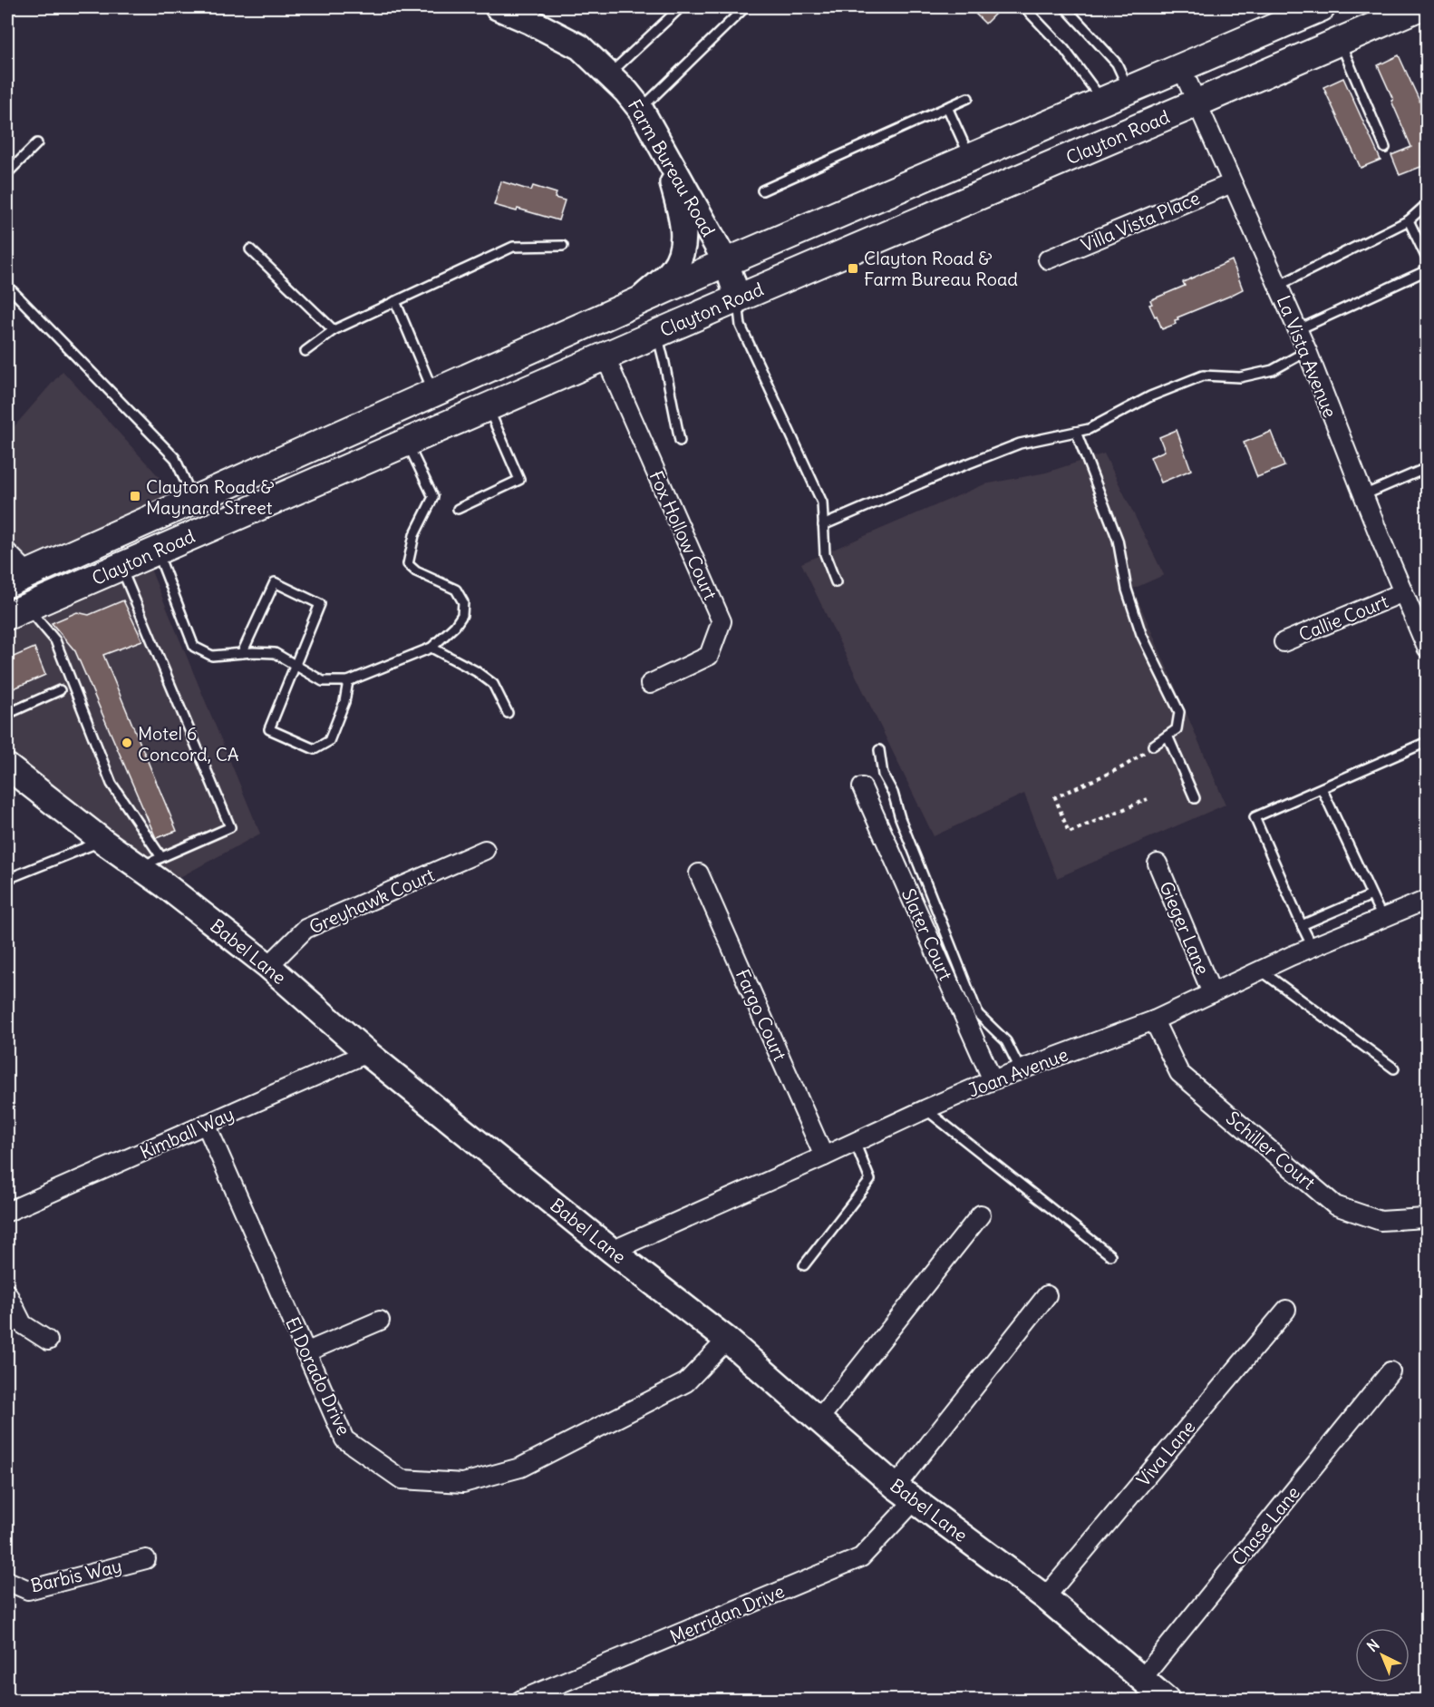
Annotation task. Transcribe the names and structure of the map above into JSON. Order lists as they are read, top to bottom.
{
  "streets": {
    "main road": ["Clayton Road"],
    "street": [
      "Farm Bureau Road",
      "Villa Vista Place",
      "La Vista Avenue",
      "Fox Hollow Court",
      "Callie Court",
      "Greyhawk Court",
      "Gieger Lane",
      "Slater Court",
      "Babel Lane",
      "Fargo Court",
      "Joan Avenue",
      "Kimball Way",
      "Schiller Court",
      "El Dorado Drive",
      "Viva Lane",
      "Chase Lane",
      "Barbis Way",
      "Merridan Drive"
    ]
  },
  "crossings": [
    ["Clayton Road", "Farm Bureau Road"],
    ["Clayton Road", "La Vista Avenue"],
    ["Clayton Road", "Fox Hollow Court"],
    ["Villa Vista Place", "La Vista Avenue"],
    ["La Vista Avenue", "Callie Court"],
    ["Greyhawk Court", "Babel Lane"],
    ["Gieger Lane", "Joan Avenue"],
    ["Slater Court", "Joan Avenue"],
    ["Babel Lane", "Joan Avenue"],
    ["Babel Lane", "Kimball Way"],
    ["Babel Lane", "El Dorado Drive"],
    ["Babel Lane", "Viva Lane"],
    ["Babel Lane", "Chase Lane"],
    ["Babel Lane", "Merridan Drive"],
    ["Fargo Court", "Joan Avenue"],
    ["Joan Avenue", "Schiller Court"],
    ["Kimball Way", "El Dorado Drive"]
  ],
  "places": {
    "transit": ["Clayton Road & Farm Bureau Road", "Clayton Road & Maynard Street"],
    "other": ["Motel 6 Concord, CA"]
  },
  "north": "top left"
}
